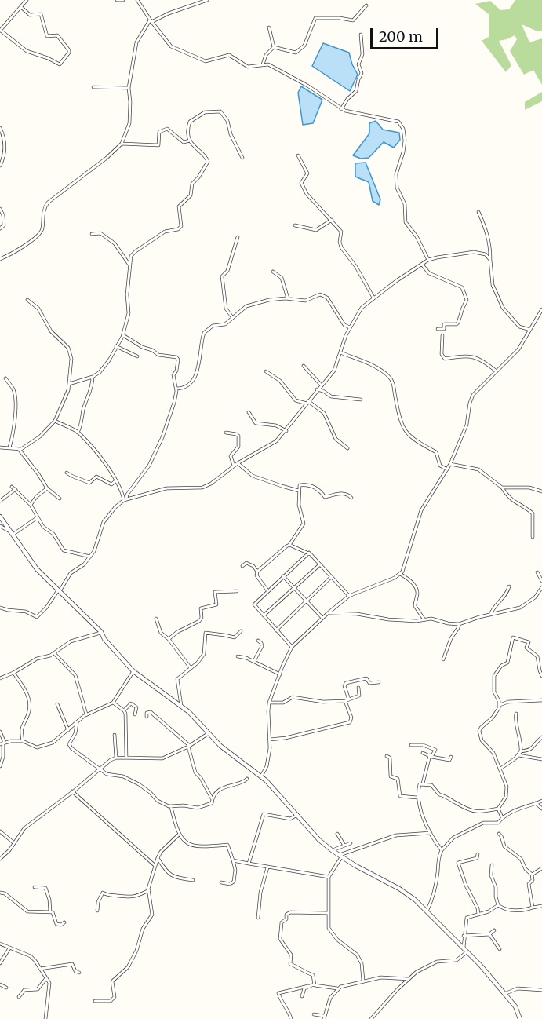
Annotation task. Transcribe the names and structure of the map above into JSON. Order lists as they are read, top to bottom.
{
  "scale_bar": "200 m"
}
